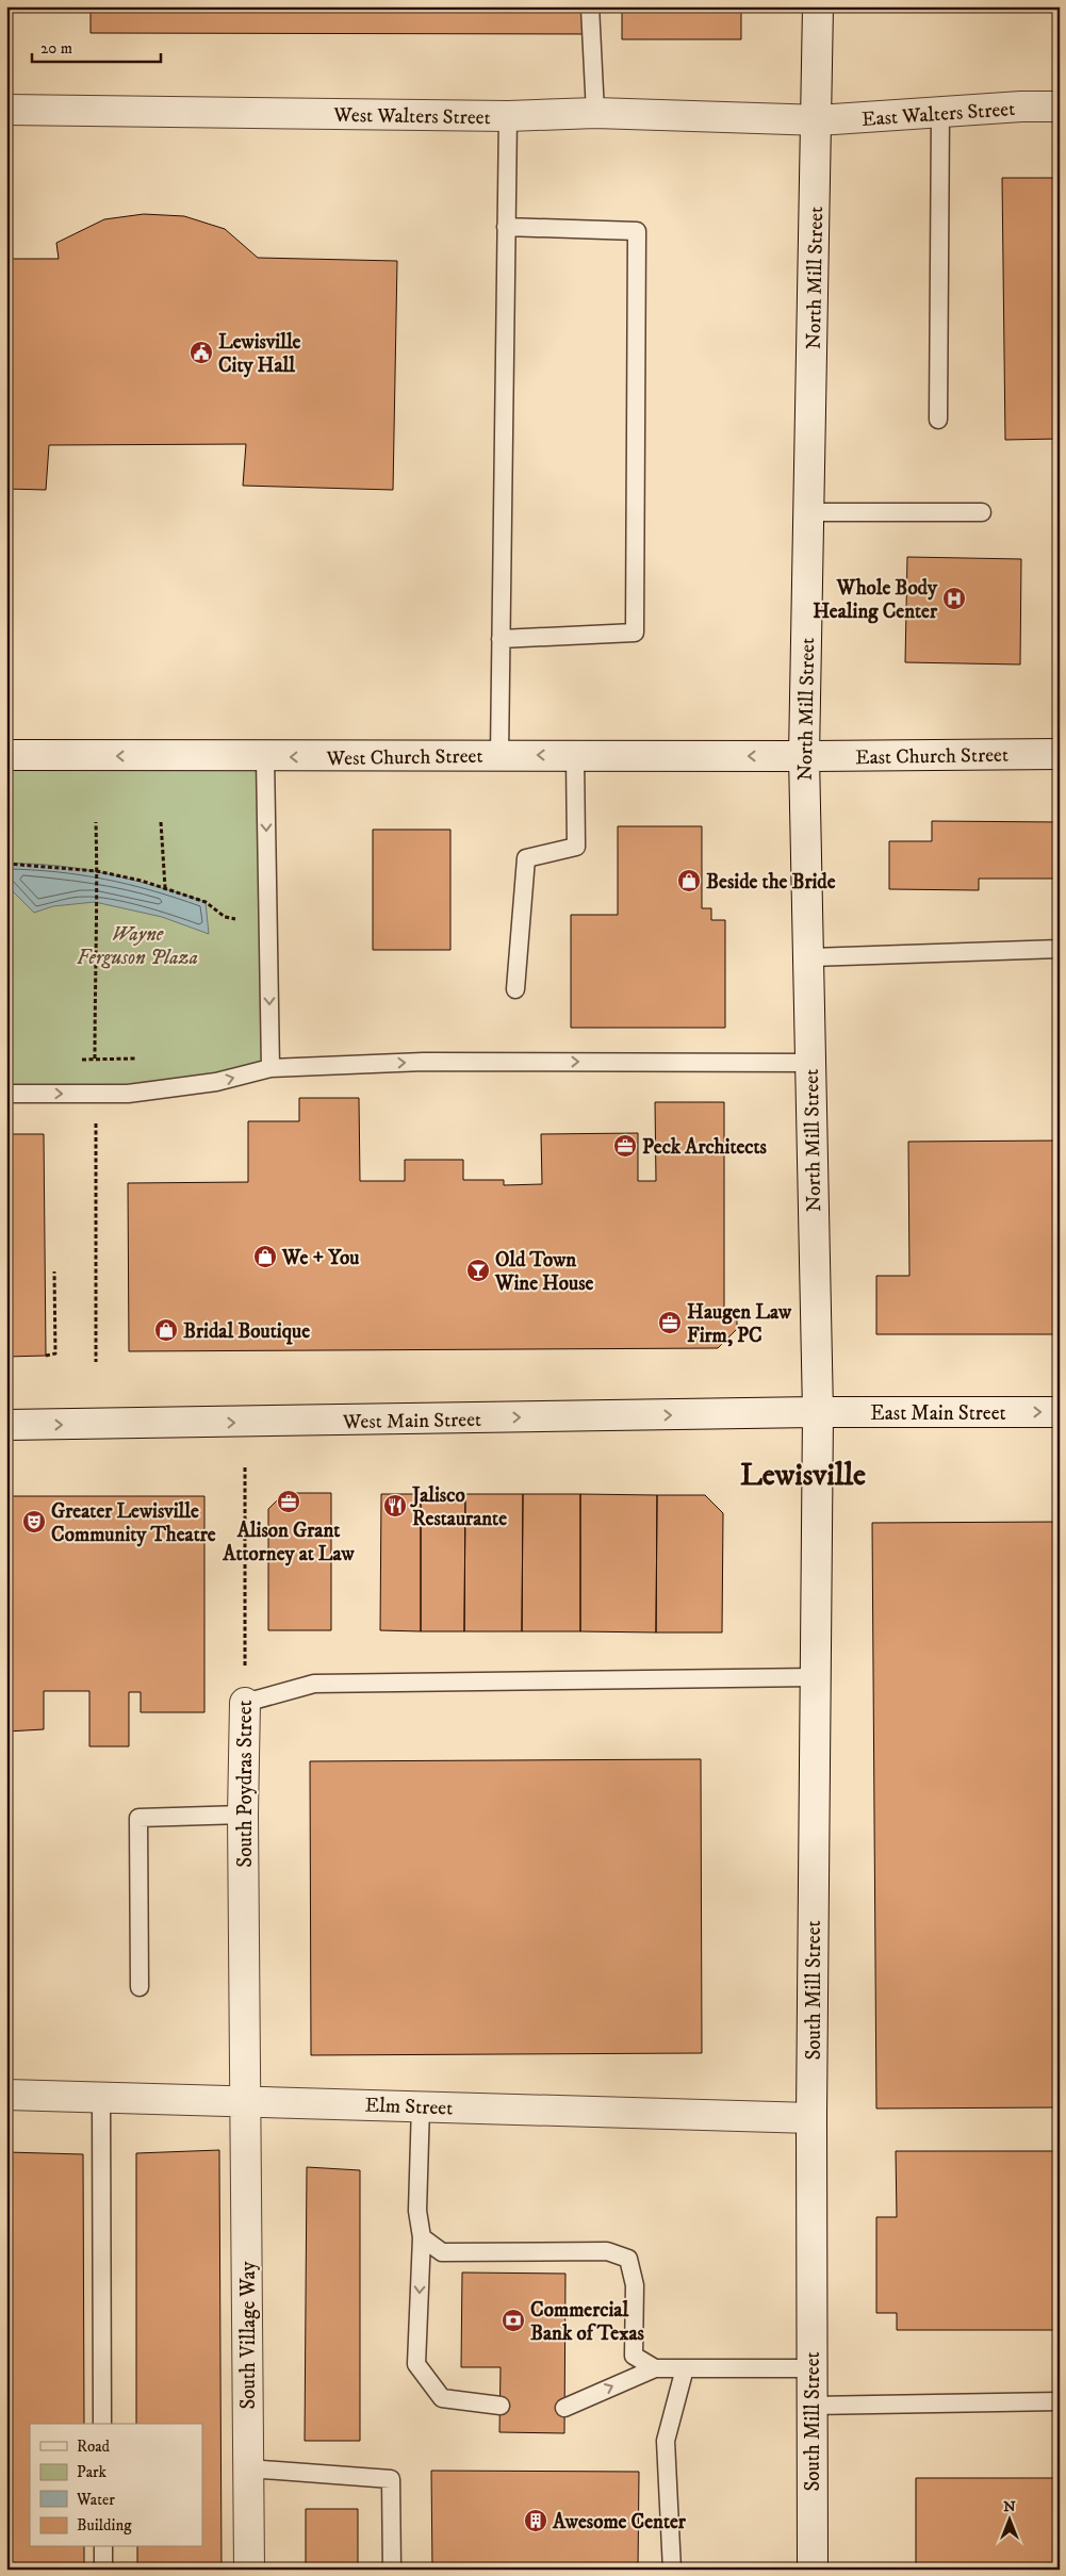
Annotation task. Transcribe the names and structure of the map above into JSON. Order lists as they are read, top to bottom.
{
  "streets": {
    "main road": [
      "East Walters Street",
      "West Walters Street",
      "North Mill Street",
      "East Church Street",
      "West Church Street",
      "East Main Street",
      "West Main Street",
      "South Poydras Street",
      "South Mill Street",
      "Elm Street",
      "South Village Way"
    ]
  },
  "crossings": [
    ["East Walters Street", "West Walters Street"],
    ["East Walters Street", "North Mill Street"],
    ["West Walters Street", "North Mill Street"],
    ["North Mill Street", "East Church Street"],
    ["North Mill Street", "West Church Street"],
    ["North Mill Street", "East Main Street"],
    ["North Mill Street", "West Main Street"],
    ["North Mill Street", "South Mill Street"],
    ["East Church Street", "West Church Street"],
    ["East Main Street", "West Main Street"],
    ["East Main Street", "South Mill Street"],
    ["West Main Street", "South Mill Street"],
    ["South Poydras Street", "Elm Street"],
    ["South Poydras Street", "South Village Way"],
    ["South Mill Street", "Elm Street"],
    ["Elm Street", "South Village Way"]
  ],
  "one_way": ["West Church Street", "East Main Street", "West Main Street"],
  "districts": ["Lewisville"],
  "parks": ["Wayne Ferguson Plaza"],
  "places": {
    "public building": ["Lewisville City Hall"],
    "hospital": ["Whole Body Healing Center"],
    "shop": ["Beside the Bride", "We + You", "Bridal Boutique"],
    "office": ["Peck Architects", "Haugen Law Firm, PC", "Alison Grant Attorney at Law"],
    "bar": ["Old Town Wine House"],
    "restaurant": ["Jalisco Restaurante"],
    "theatre": ["Greater Lewisville Community Theatre"],
    "bank": ["Commercial Bank of Texas"],
    "building": ["Awesome Center"]
  },
  "legend": [
    "Road",
    "Park",
    "Water",
    "Building"
  ],
  "scale_bar": "20 m",
  "north": "top"
}
